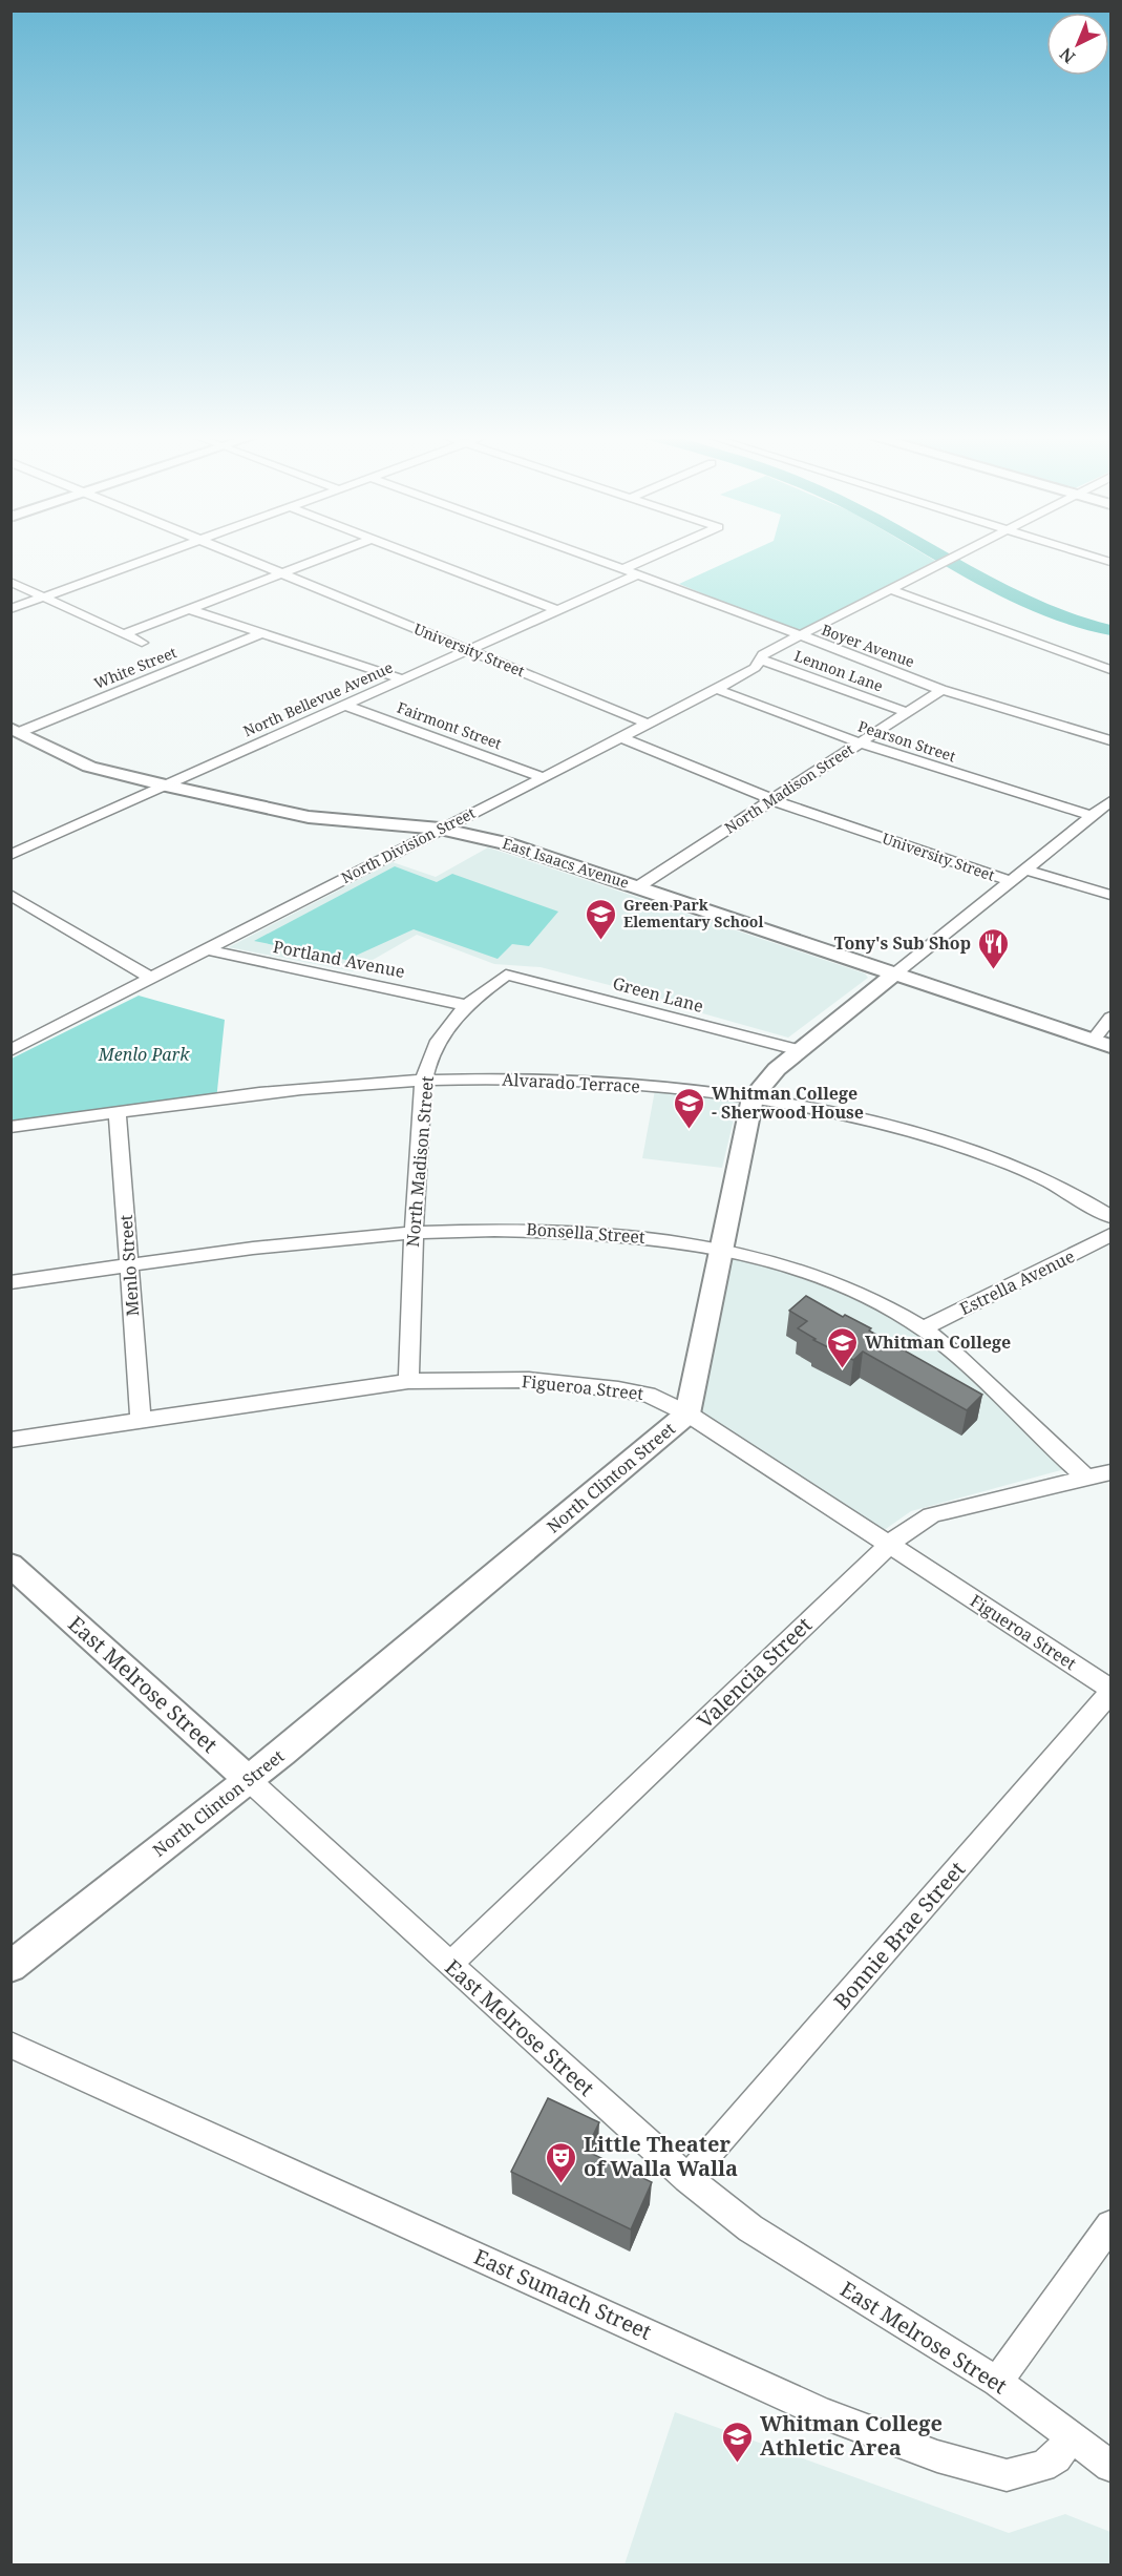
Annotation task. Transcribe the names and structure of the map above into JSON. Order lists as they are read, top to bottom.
{
  "streets": {
    "main road": ["East Isaacs Avenue", "North Clinton Street", "East Melrose Street"],
    "street": [
      "Boyer Avenue",
      "University Street",
      "White Street",
      "Lennon Lane",
      "North Bellevue Avenue",
      "Fairmont Street",
      "Pearson Street",
      "North Madison Street",
      "North Division Street",
      "Portland Avenue",
      "Green Lane",
      "Alvarado Terrace",
      "Bonsella Street",
      "Menlo Street",
      "Estrella Avenue",
      "Figueroa Street",
      "Valencia Street",
      "Bonnie Brae Street",
      "East Sumach Street"
    ]
  },
  "crossings": [
    ["Boyer Avenue", "North Bellevue Avenue"],
    ["Boyer Avenue", "North Madison Street"],
    ["Boyer Avenue", "North Division Street"],
    ["University Street", "North Bellevue Avenue"],
    ["University Street", "North Madison Street"],
    ["University Street", "North Division Street"],
    ["University Street", "North Clinton Street"],
    ["White Street", "East Isaacs Avenue"],
    ["Lennon Lane", "North Madison Street"],
    ["Lennon Lane", "North Division Street"],
    ["North Bellevue Avenue", "Fairmont Street"],
    ["North Bellevue Avenue", "East Isaacs Avenue"],
    ["Fairmont Street", "North Division Street"],
    ["Pearson Street", "North Madison Street"],
    ["Pearson Street", "North Division Street"],
    ["Pearson Street", "North Clinton Street"],
    ["North Madison Street", "East Isaacs Avenue"],
    ["North Madison Street", "Portland Avenue"],
    ["North Madison Street", "Green Lane"],
    ["North Madison Street", "Alvarado Terrace"],
    ["North Madison Street", "Bonsella Street"],
    ["North Madison Street", "Figueroa Street"],
    ["North Division Street", "East Isaacs Avenue"],
    ["North Division Street", "Portland Avenue"],
    ["East Isaacs Avenue", "North Clinton Street"],
    ["Green Lane", "North Clinton Street"],
    ["Alvarado Terrace", "Menlo Street"],
    ["Alvarado Terrace", "North Clinton Street"],
    ["Bonsella Street", "Menlo Street"],
    ["Bonsella Street", "Estrella Avenue"],
    ["Bonsella Street", "North Clinton Street"],
    ["Bonsella Street", "Valencia Street"],
    ["Menlo Street", "Figueroa Street"],
    ["Figueroa Street", "North Clinton Street"],
    ["Figueroa Street", "Valencia Street"],
    ["Figueroa Street", "Bonnie Brae Street"],
    ["North Clinton Street", "East Melrose Street"],
    ["Valencia Street", "East Melrose Street"],
    ["East Melrose Street", "Bonnie Brae Street"],
    ["East Melrose Street", "East Sumach Street"]
  ],
  "parks": ["Menlo Park"],
  "places": {
    "school or university": [
      "Green Park Elementary School",
      "Whitman College - Sherwood House",
      "Whitman College",
      "Whitman College Athletic Area"
    ],
    "restaurant": ["Tony's Sub Shop"],
    "theatre": ["Little Theater of Walla Walla"]
  },
  "north": "bottom left"
}
